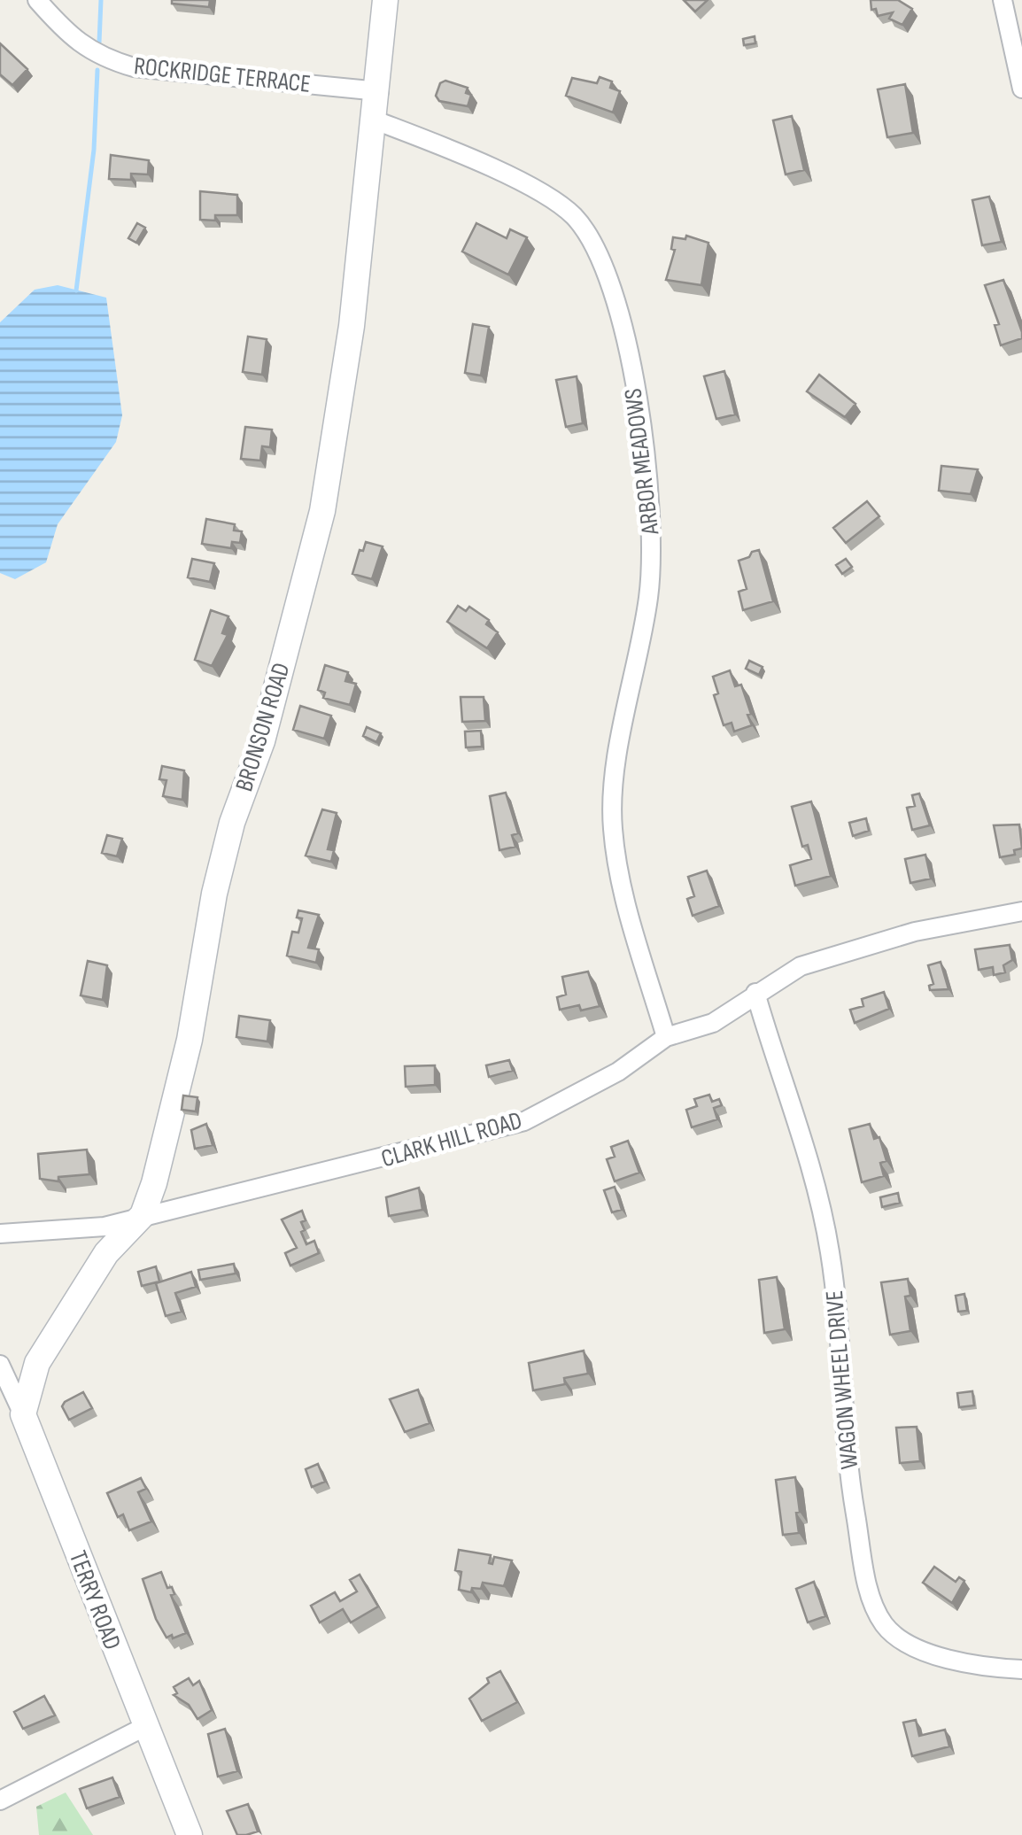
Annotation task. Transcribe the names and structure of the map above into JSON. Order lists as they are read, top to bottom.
{
  "streets": {
    "street": [
      "ROCKRIDGE TERRACE",
      "ARBOR MEADOWS",
      "BRONSON ROAD",
      "CLARK HILL ROAD",
      "WAGON WHEEL DRIVE",
      "TERRY ROAD"
    ]
  },
  "crossings": [
    ["ROCKRIDGE TERRACE", "BRONSON ROAD"],
    ["ARBOR MEADOWS", "BRONSON ROAD"],
    ["ARBOR MEADOWS", "CLARK HILL ROAD"],
    ["BRONSON ROAD", "CLARK HILL ROAD"],
    ["BRONSON ROAD", "TERRY ROAD"],
    ["CLARK HILL ROAD", "WAGON WHEEL DRIVE"]
  ]
}
